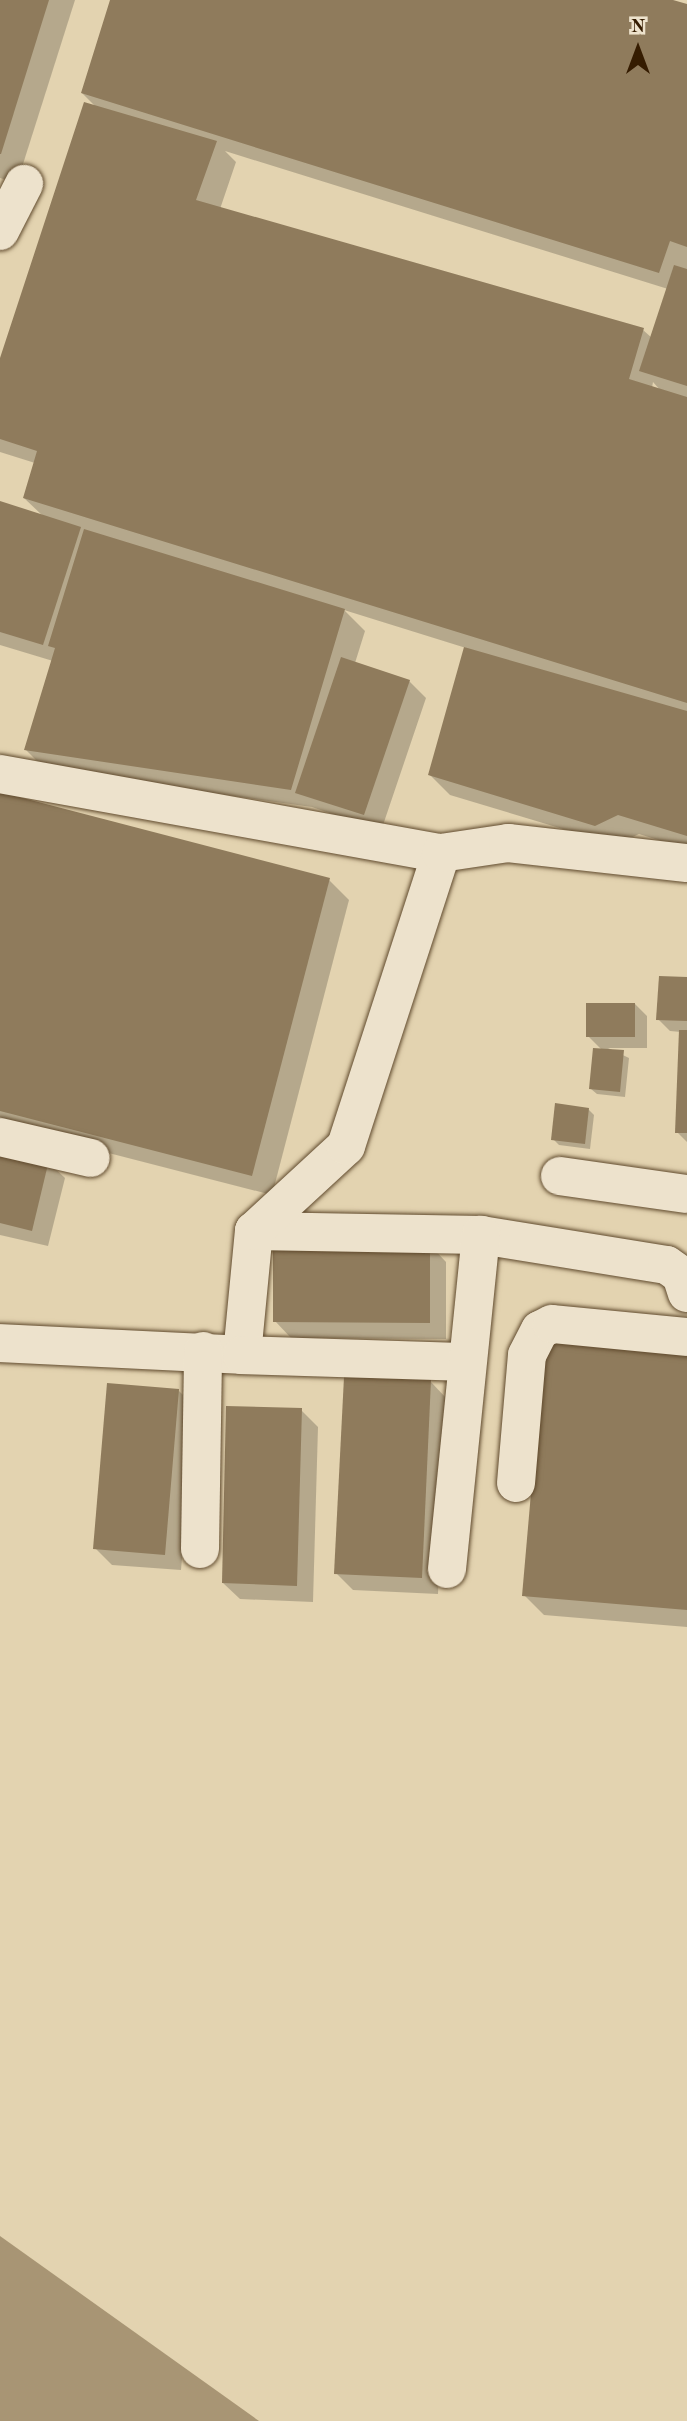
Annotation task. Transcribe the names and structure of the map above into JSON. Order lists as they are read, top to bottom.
{
  "north": "top"
}
